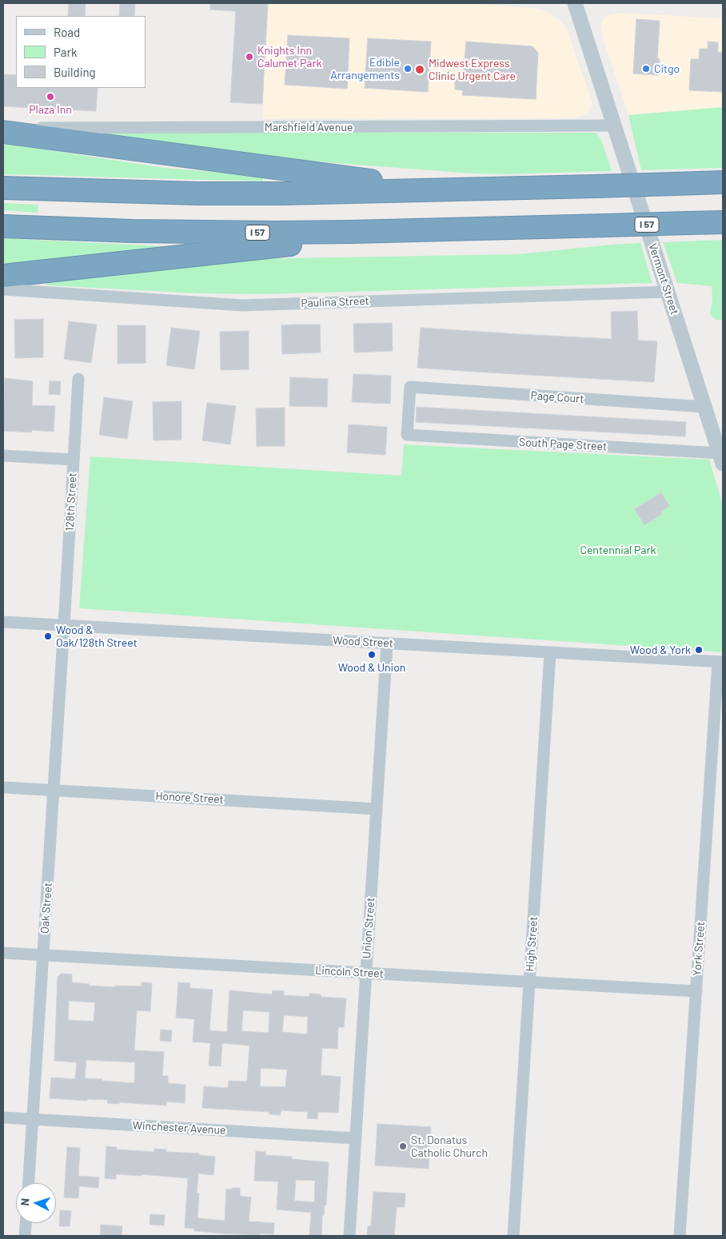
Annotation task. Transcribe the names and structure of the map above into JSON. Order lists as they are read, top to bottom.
{
  "streets": {
    "highway": ["I 57"],
    "street": [
      "Marshfield Avenue",
      "Vermont Street",
      "Paulina Street",
      "Page Court",
      "South Page Street",
      "128th Street",
      "Wood Street",
      "Honore Street",
      "Oak Street",
      "Union Street",
      "High Street",
      "York Street",
      "Lincoln Street",
      "Winchester Avenue"
    ]
  },
  "crossings": [
    ["Marshfield Avenue", "Vermont Street"],
    ["Vermont Street", "Paulina Street"],
    ["Vermont Street", "Page Court"],
    ["Vermont Street", "South Page Street"],
    ["Page Court", "South Page Street"],
    ["128th Street", "Wood Street"],
    ["128th Street", "Oak Street"],
    ["Wood Street", "Oak Street"],
    ["Wood Street", "Union Street"],
    ["Wood Street", "High Street"],
    ["Wood Street", "York Street"],
    ["Honore Street", "Oak Street"],
    ["Honore Street", "Union Street"],
    ["Oak Street", "Lincoln Street"],
    ["Oak Street", "Winchester Avenue"],
    ["Union Street", "Lincoln Street"],
    ["Union Street", "Winchester Avenue"],
    ["High Street", "Lincoln Street"],
    ["York Street", "Lincoln Street"]
  ],
  "parks": ["Centennial Park"],
  "places": [
    "Knights Inn Calumet Park",
    "Edible Arrangements",
    "Citgo",
    "Midwest Express Clinic Urgent Care",
    "Plaza Inn",
    "Wood & Oak/128th Street",
    "Wood & York",
    "Wood & Union",
    "St. Donatus Catholic Church"
  ],
  "legend": ["Road", "Park", "Building"],
  "north": "left"
}
